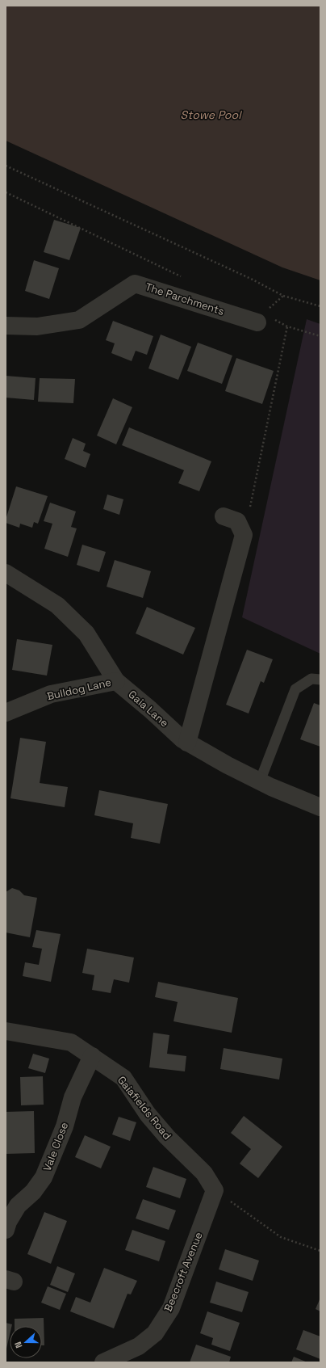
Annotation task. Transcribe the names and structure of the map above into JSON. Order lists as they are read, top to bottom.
{
  "streets": {
    "street": [
      "The Parchments",
      "Bulldog Lane",
      "Gaia Lane",
      "Gaiafields Road",
      "Vale Close",
      "Beecroft Avenue"
    ]
  },
  "crossings": [
    ["Bulldog Lane", "Gaia Lane"],
    ["Gaiafields Road", "Vale Close"],
    ["Gaiafields Road", "Beecroft Avenue"]
  ],
  "water": ["Stowe Pool"],
  "north": "left"
}
